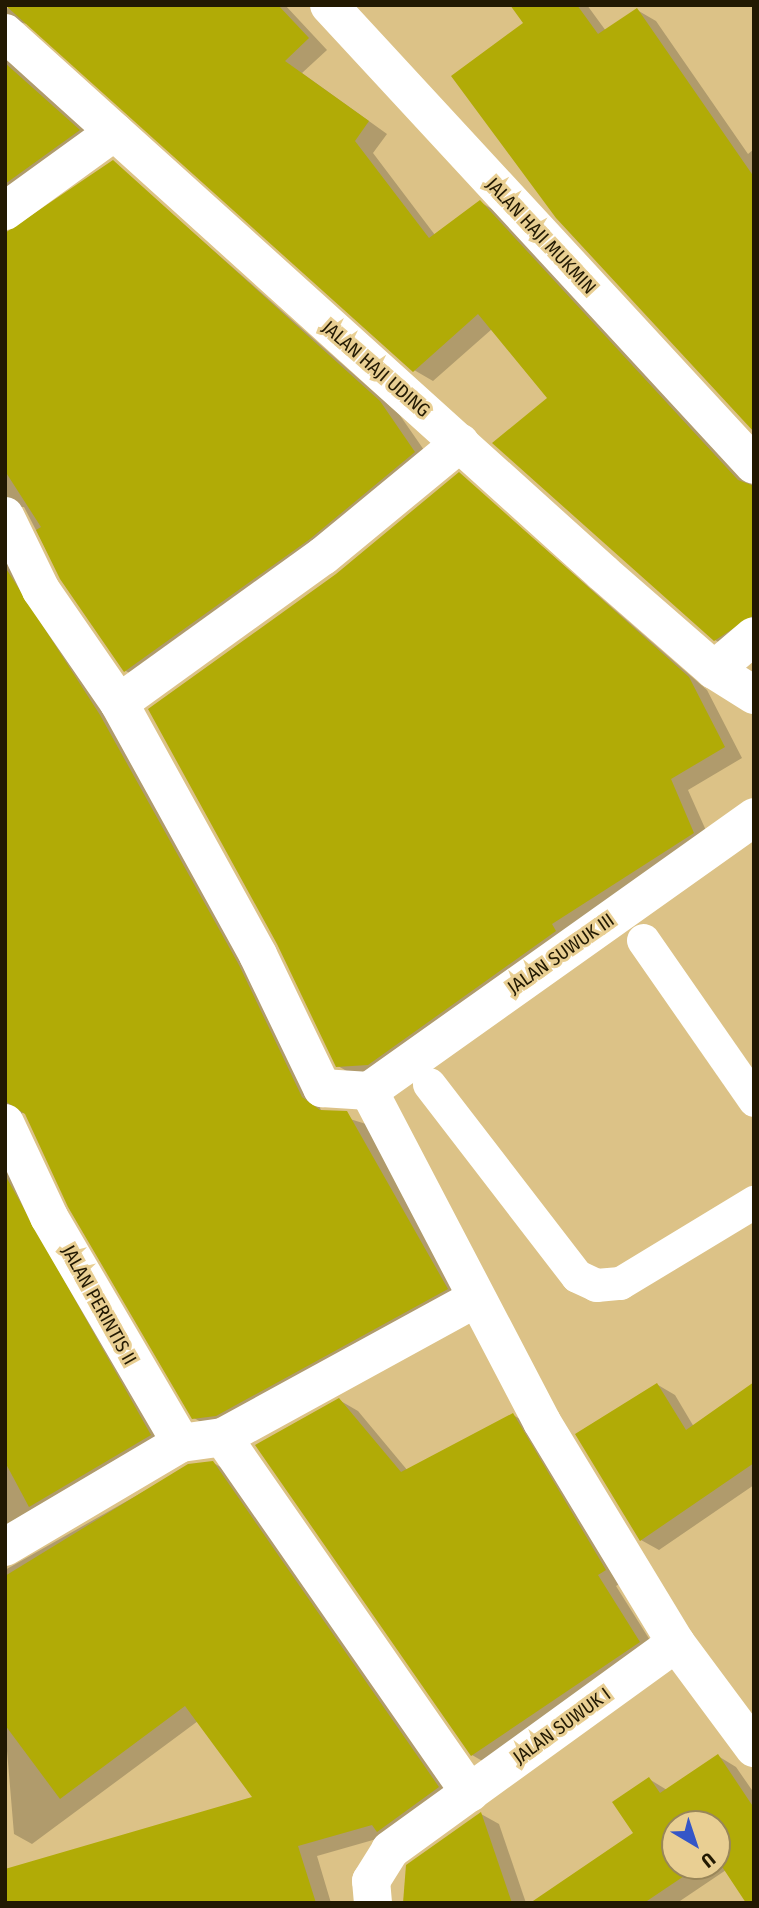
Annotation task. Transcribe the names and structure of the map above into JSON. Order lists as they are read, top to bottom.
{
  "streets": {
    "street": [
      "JALAN HAJI MUKMIN",
      "JALAN HAJI UDING",
      "JALAN SUWUK III",
      "JALAN PERINTIS II",
      "JALAN SUWUK I"
    ]
  },
  "north": "bottom right"
}
